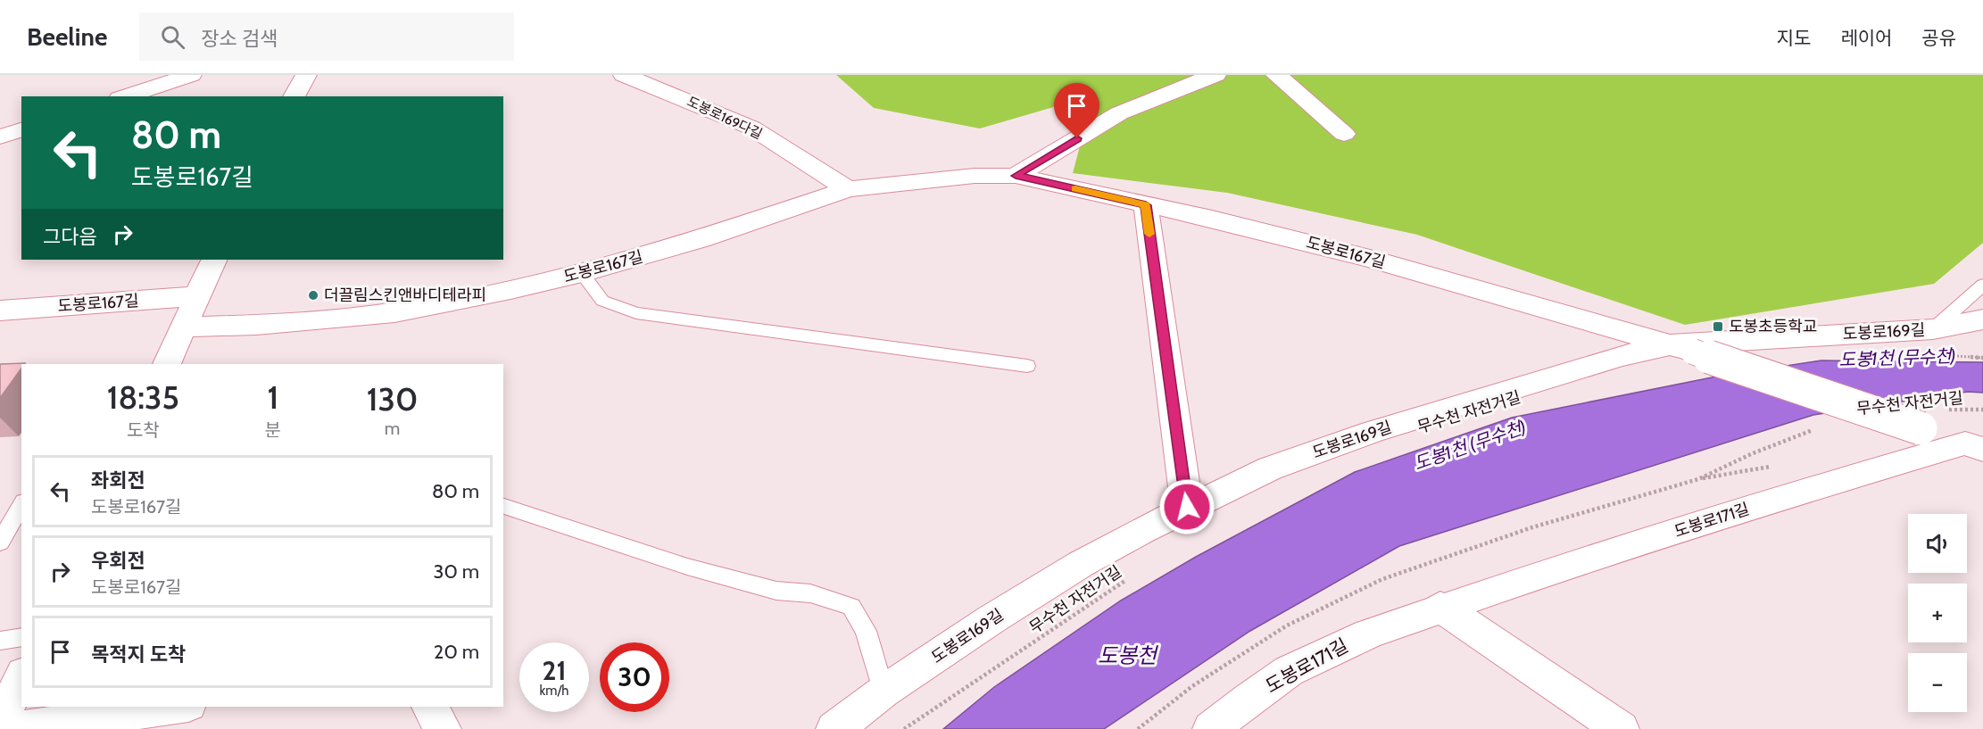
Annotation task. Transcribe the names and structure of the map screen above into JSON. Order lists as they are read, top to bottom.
{
  "streets": {
    "street": [
      "도봉로169다길",
      "도봉로167길",
      "도봉로169길",
      "도봉로171길"
    ],
    "path": ["무수천 자전거길"]
  },
  "crossings": [
    ["도봉로169다길", "도봉로167길"],
    ["도봉로167길", "도봉로169길"],
    ["도봉로167길", "무수천 자전거길"],
    ["도봉로167길", "도봉로171길"]
  ],
  "water": ["도봉1천 (무수천)", "도봉천"],
  "places": {
    "other": ["더끌림스킨앤바디테라피"],
    "transit": ["도봉초등학교"]
  },
  "page": {
    "header": "Beeline",
    "search": "장소 검색",
    "nav": ["지도", "레이어", "공유"],
    "turn": ["80 m", "도봉로167길"],
    "then": "그다음",
    "eta": [
      "18:35",
      "도착",
      "1",
      "분",
      "130",
      "m"
    ],
    "list": [
      {
        "name": "좌회전",
        "note": "도봉로167길",
        "value": "80 m"
      },
      {
        "name": "우회전",
        "note": "도봉로167길",
        "value": "30 m"
      },
      {
        "name": "목적지 도착",
        "value": "20 m"
      }
    ],
    "map_buttons": ["+", "−"],
    "speed": "21 km/h",
    "limit": "30"
  }
}
